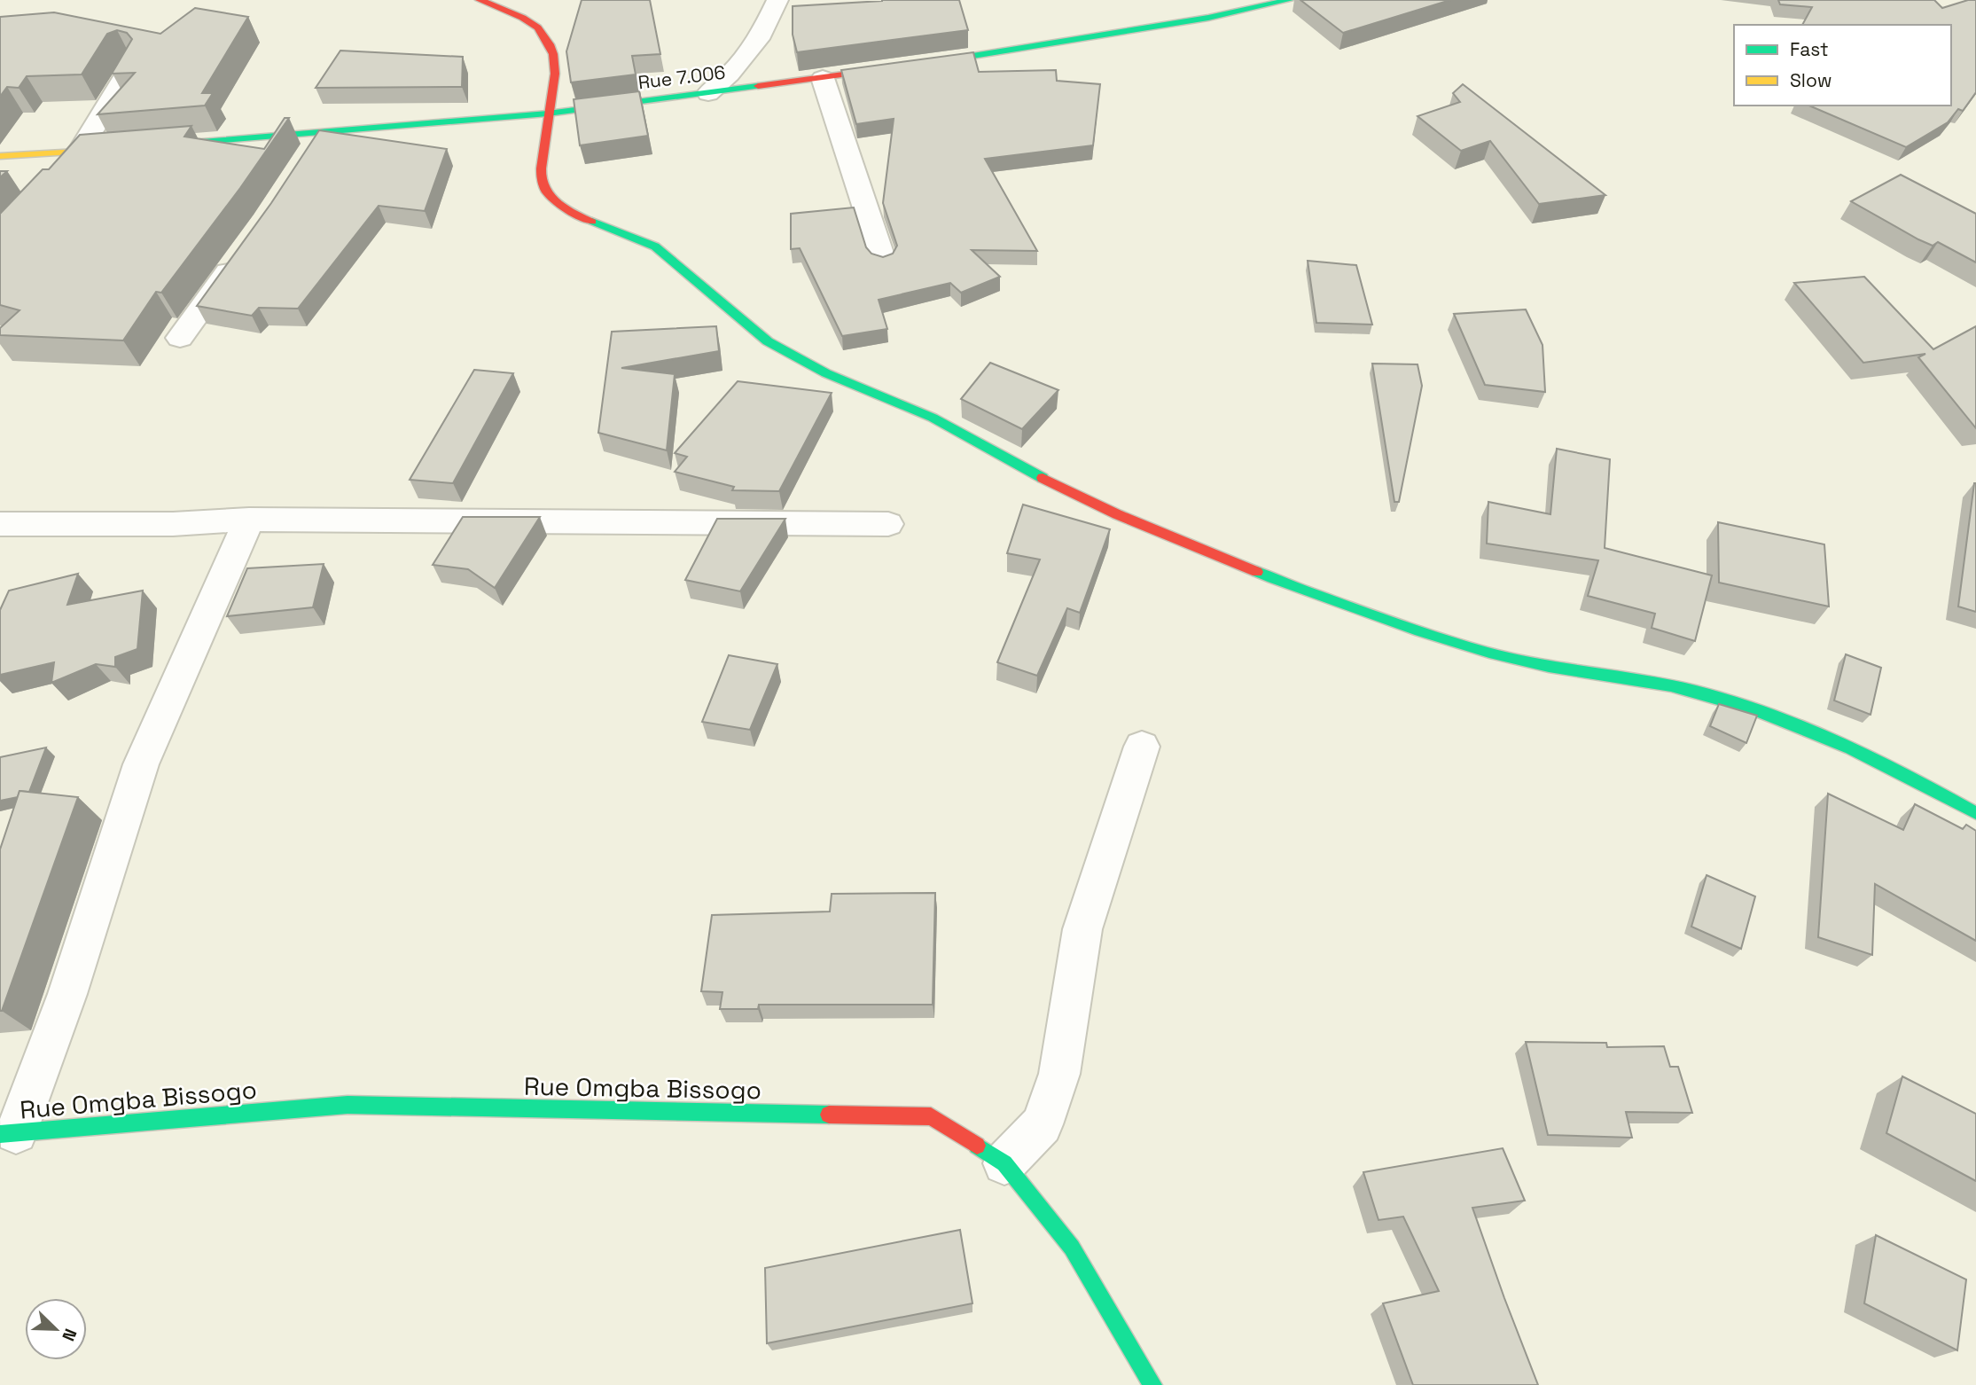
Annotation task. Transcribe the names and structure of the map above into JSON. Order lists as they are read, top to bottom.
{
  "streets": {
    "street": ["Rue 7.006", "Rue Omgba Bissogo"]
  },
  "legend": ["Fast", "Slow"],
  "north": "bottom right"
}
